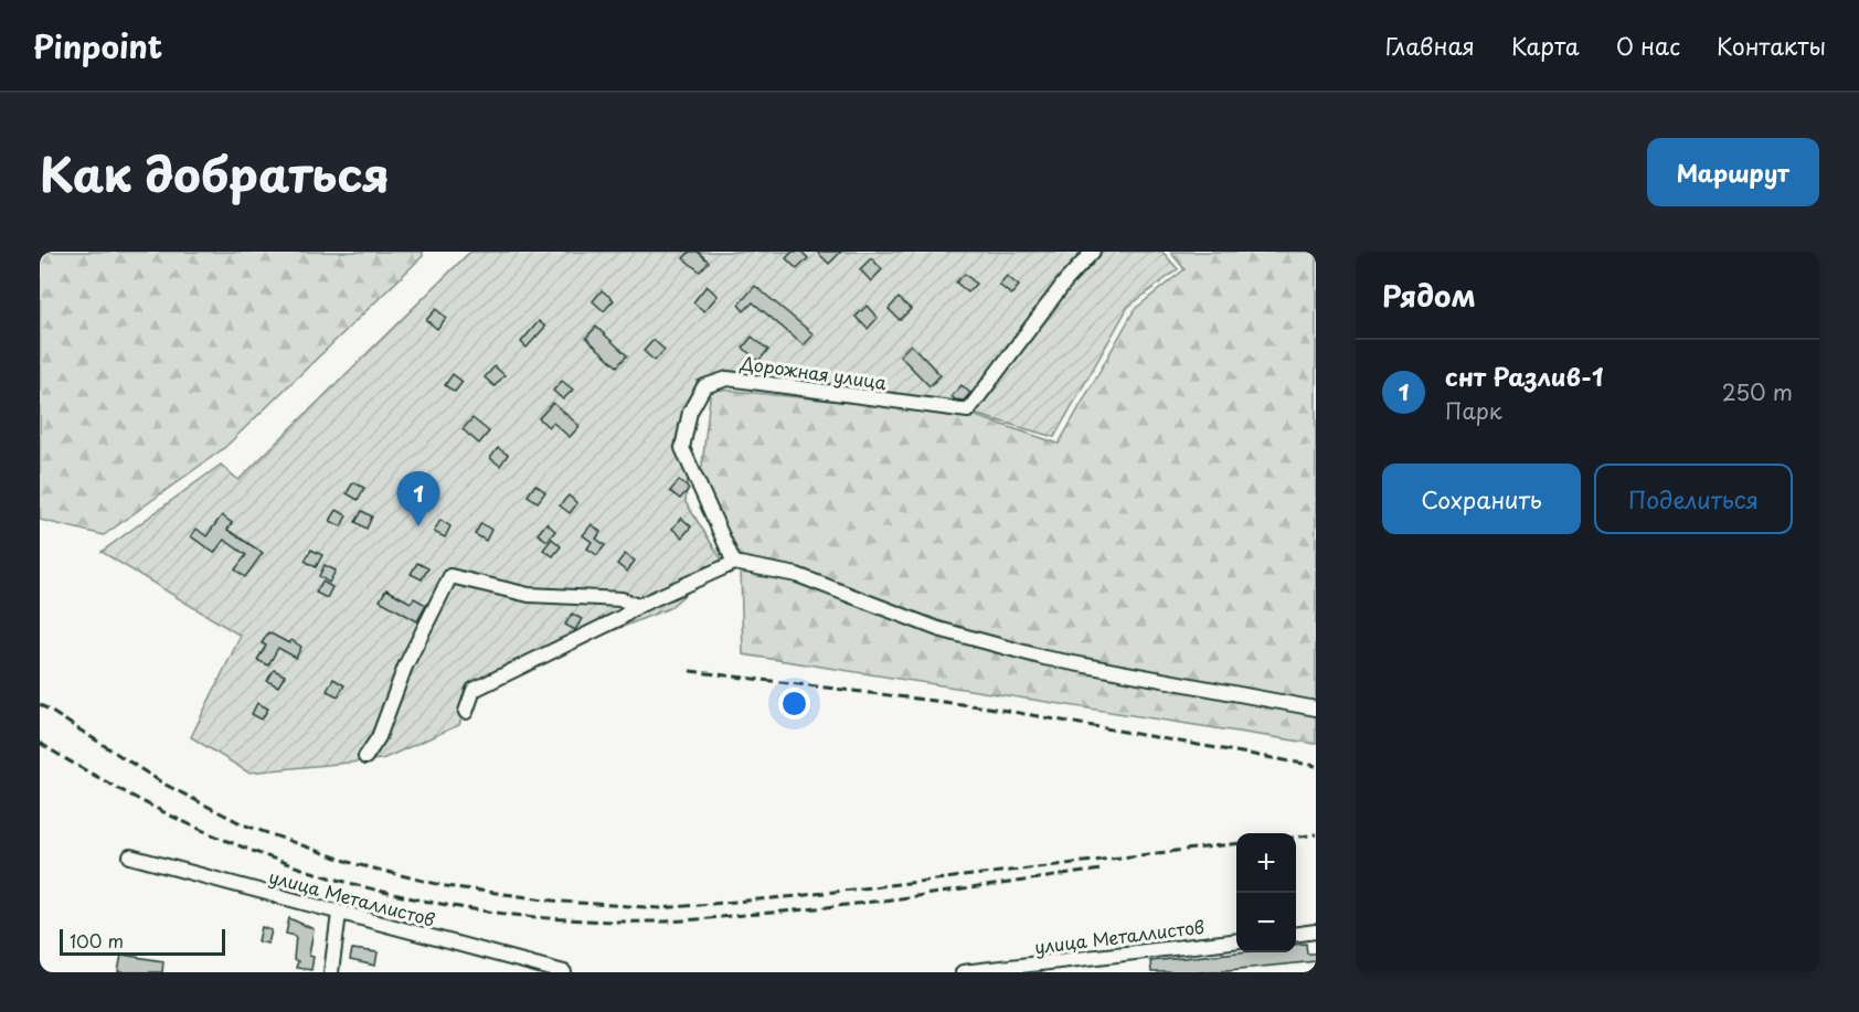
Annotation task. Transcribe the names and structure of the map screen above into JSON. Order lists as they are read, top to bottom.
{
  "streets": {
    "street": ["Дорожная улица", "улица Металлистов"]
  },
  "scale_bar": "100 m",
  "page": {
    "header": "Pinpoint",
    "nav": [
      "Главная",
      "Карта",
      "О нас",
      "Контакты"
    ],
    "title": "Как добраться",
    "buttons": [
      "Маршрут",
      ["Сохранить", "Поделиться"]
    ],
    "heading": "Рядом",
    "list": [
      {
        "mark": "1",
        "name": "снт Разлив-1",
        "note": "Парк",
        "value": "250 m"
      }
    ],
    "pins": "1",
    "map_buttons": ["+", "−"],
    "scale": "100 m"
  }
}
